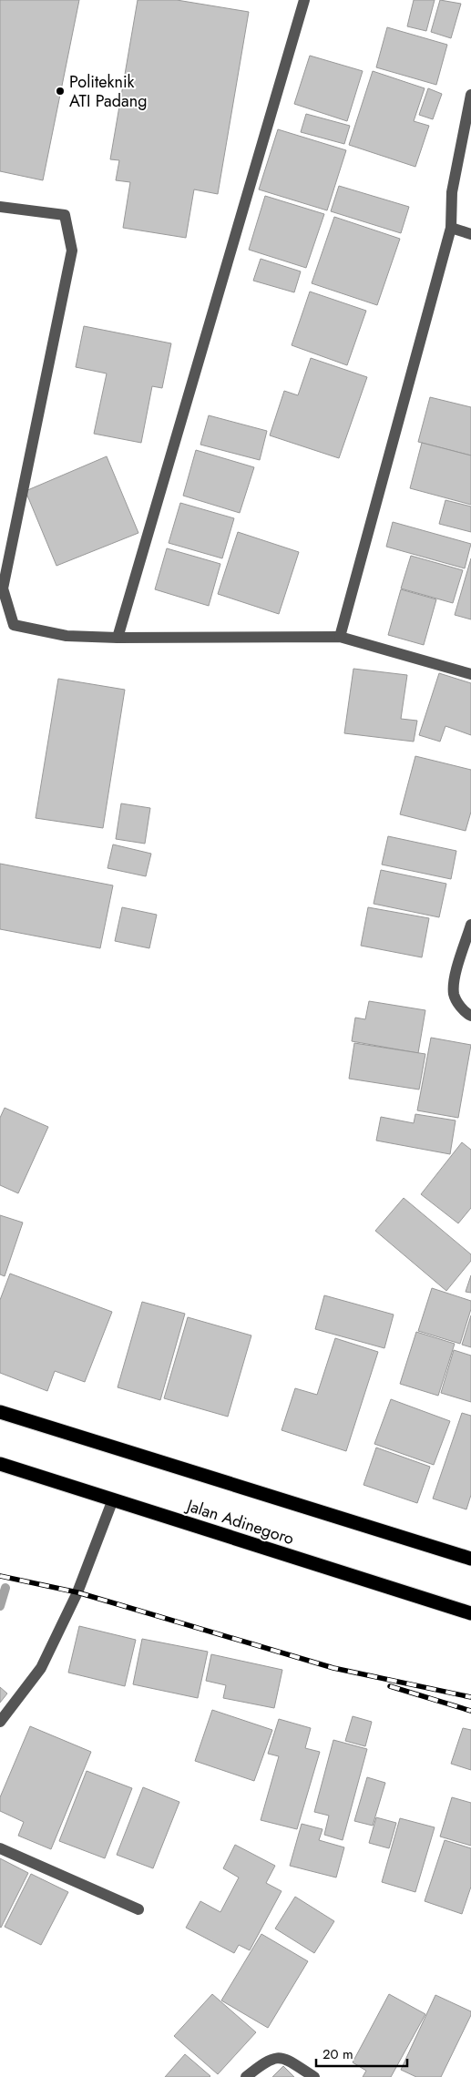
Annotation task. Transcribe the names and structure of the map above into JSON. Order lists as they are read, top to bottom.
{
  "streets": {
    "highway": ["Jalan Adinegoro"]
  },
  "places": ["Politeknik ATI Padang"],
  "scale_bar": "20 m"
}
